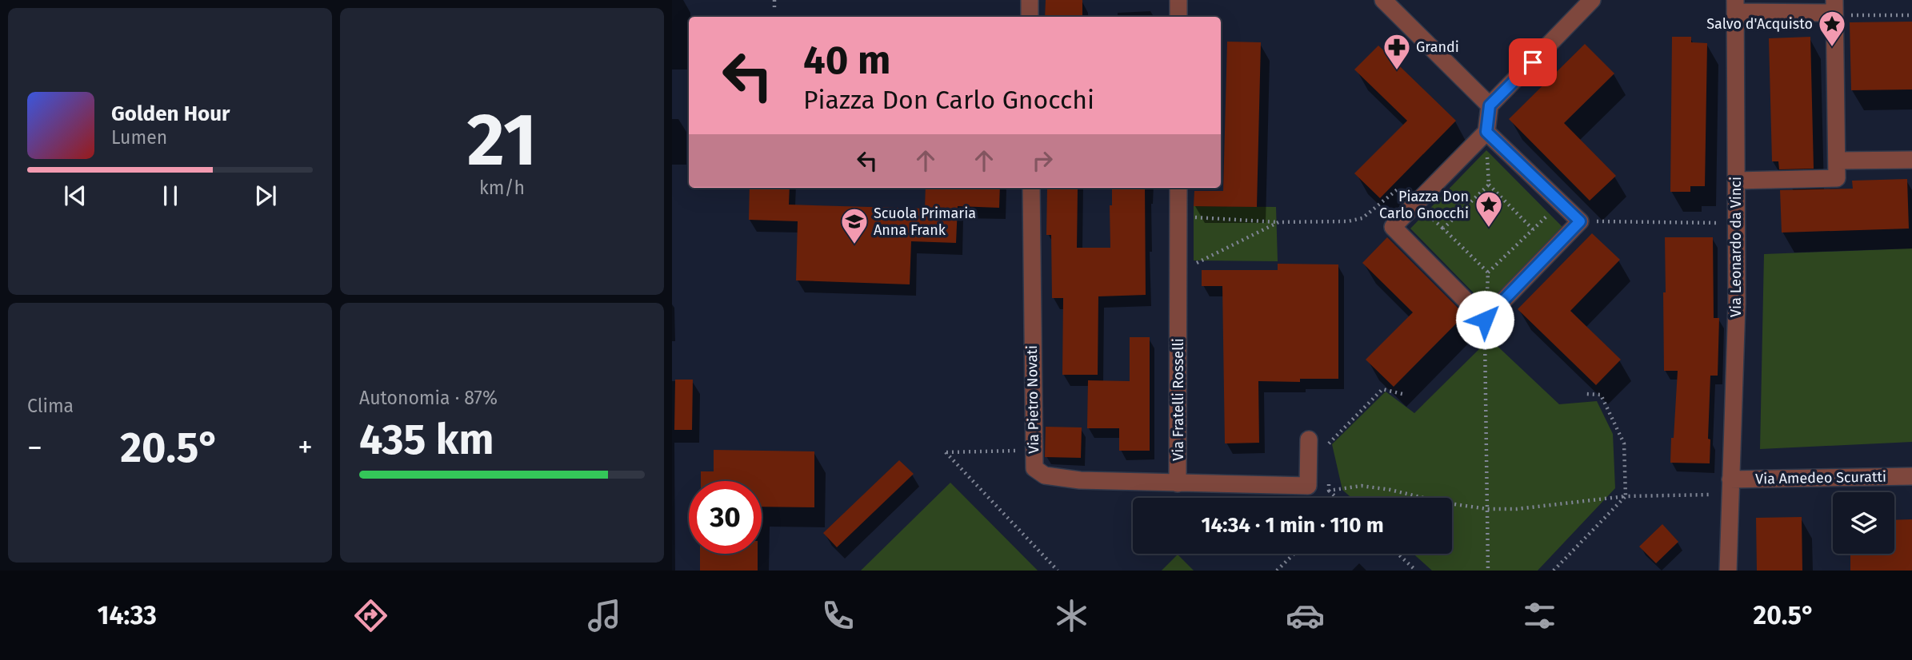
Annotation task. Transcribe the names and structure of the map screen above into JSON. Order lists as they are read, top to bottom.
{
  "streets": {
    "street": [
      "Via Leonardo da Vinci",
      "Via Pietro Novati",
      "Via Fratelli Rosselli",
      "Via Amedeo Scuratti"
    ]
  },
  "crossings": [
    ["Via Leonardo da Vinci", "Via Amedeo Scuratti"],
    ["Via Pietro Novati", "Via Fratelli Rosselli"]
  ],
  "places": {
    "place": ["Salvo d'Acquisto", "Piazza Don Carlo Gnocchi"],
    "pharmacy": ["Grandi"],
    "school or university": ["Scuola Primaria Anna Frank"]
  },
  "page": {
    "tile": [
      ["21", "km/h"],
      "Clima",
      ["Autonomia · 87%", "435 km"]
    ],
    "turn": ["40 m", "Piazza Don Carlo Gnocchi"],
    "song": ["Golden Hour", "Lumen"],
    "heat": ["−", "20.5°", "+"],
    "limit": "30",
    "trip": "14:34 · 1 min · 110 m",
    "tabs": ["14:33", "20.5°"]
  }
}
